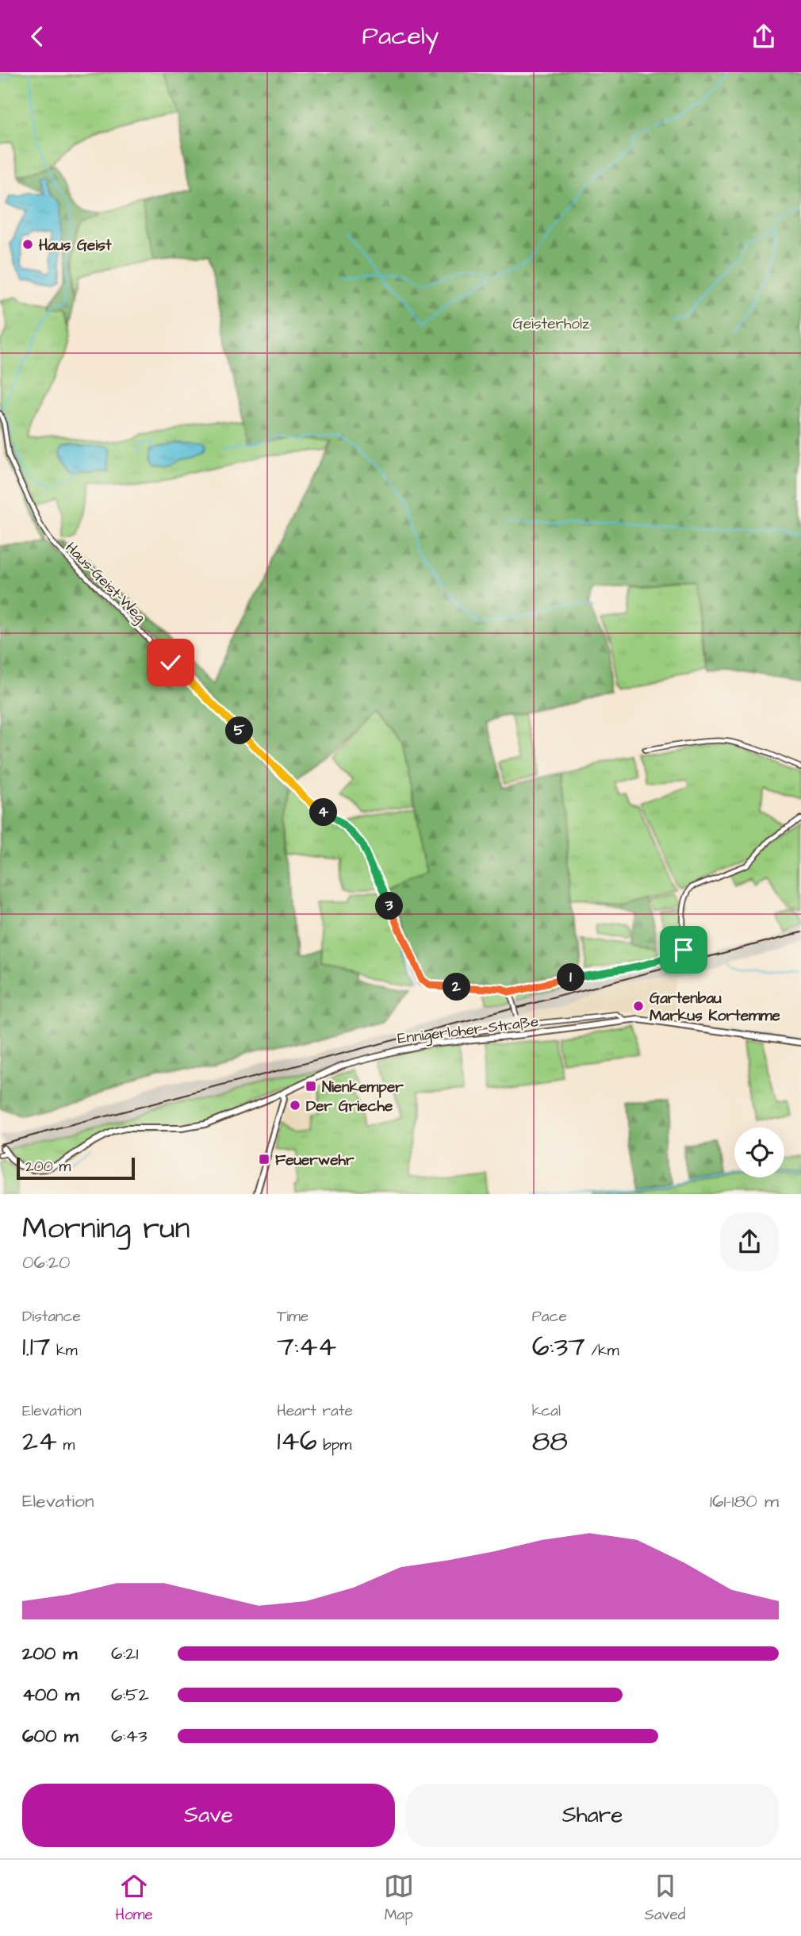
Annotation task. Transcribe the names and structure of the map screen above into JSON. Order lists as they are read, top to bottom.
{
  "streets": {
    "main road": ["Ennigerloher Straße"],
    "street": ["Haus-Geist-Weg"]
  },
  "parks": ["Geisterholz"],
  "places": {
    "other": ["Haus Geist", "Gartenbau Markus Kortemme", "Der Grieche"],
    "transit": ["Nienkemper", "Feuerwehr"]
  },
  "scale_bar": "200 m",
  "page": {
    "header": "Pacely",
    "pins": [
      "5",
      "4",
      "3",
      "1",
      "2"
    ],
    "scale": "200 m",
    "heading": ["Morning run", "06:20"],
    "stats": [
      ["Distance", "1.17 km"],
      ["Time", "7:44"],
      ["Pace", "6:37 /km"],
      ["Elevation", "24 m"],
      ["Heart rate", "146 bpm"],
      ["kcal", "88"]
    ],
    "chart": ["Elevation", "161–180 m"],
    "list": [
      {
        "name": "200 m",
        "note": "6:21"
      },
      {
        "name": "400 m",
        "note": "6:52"
      },
      {
        "name": "600 m",
        "note": "6:43"
      }
    ],
    "buttons": ["Save", "Share"],
    "tabs": ["Home", "Map", "Saved"]
  }
}
